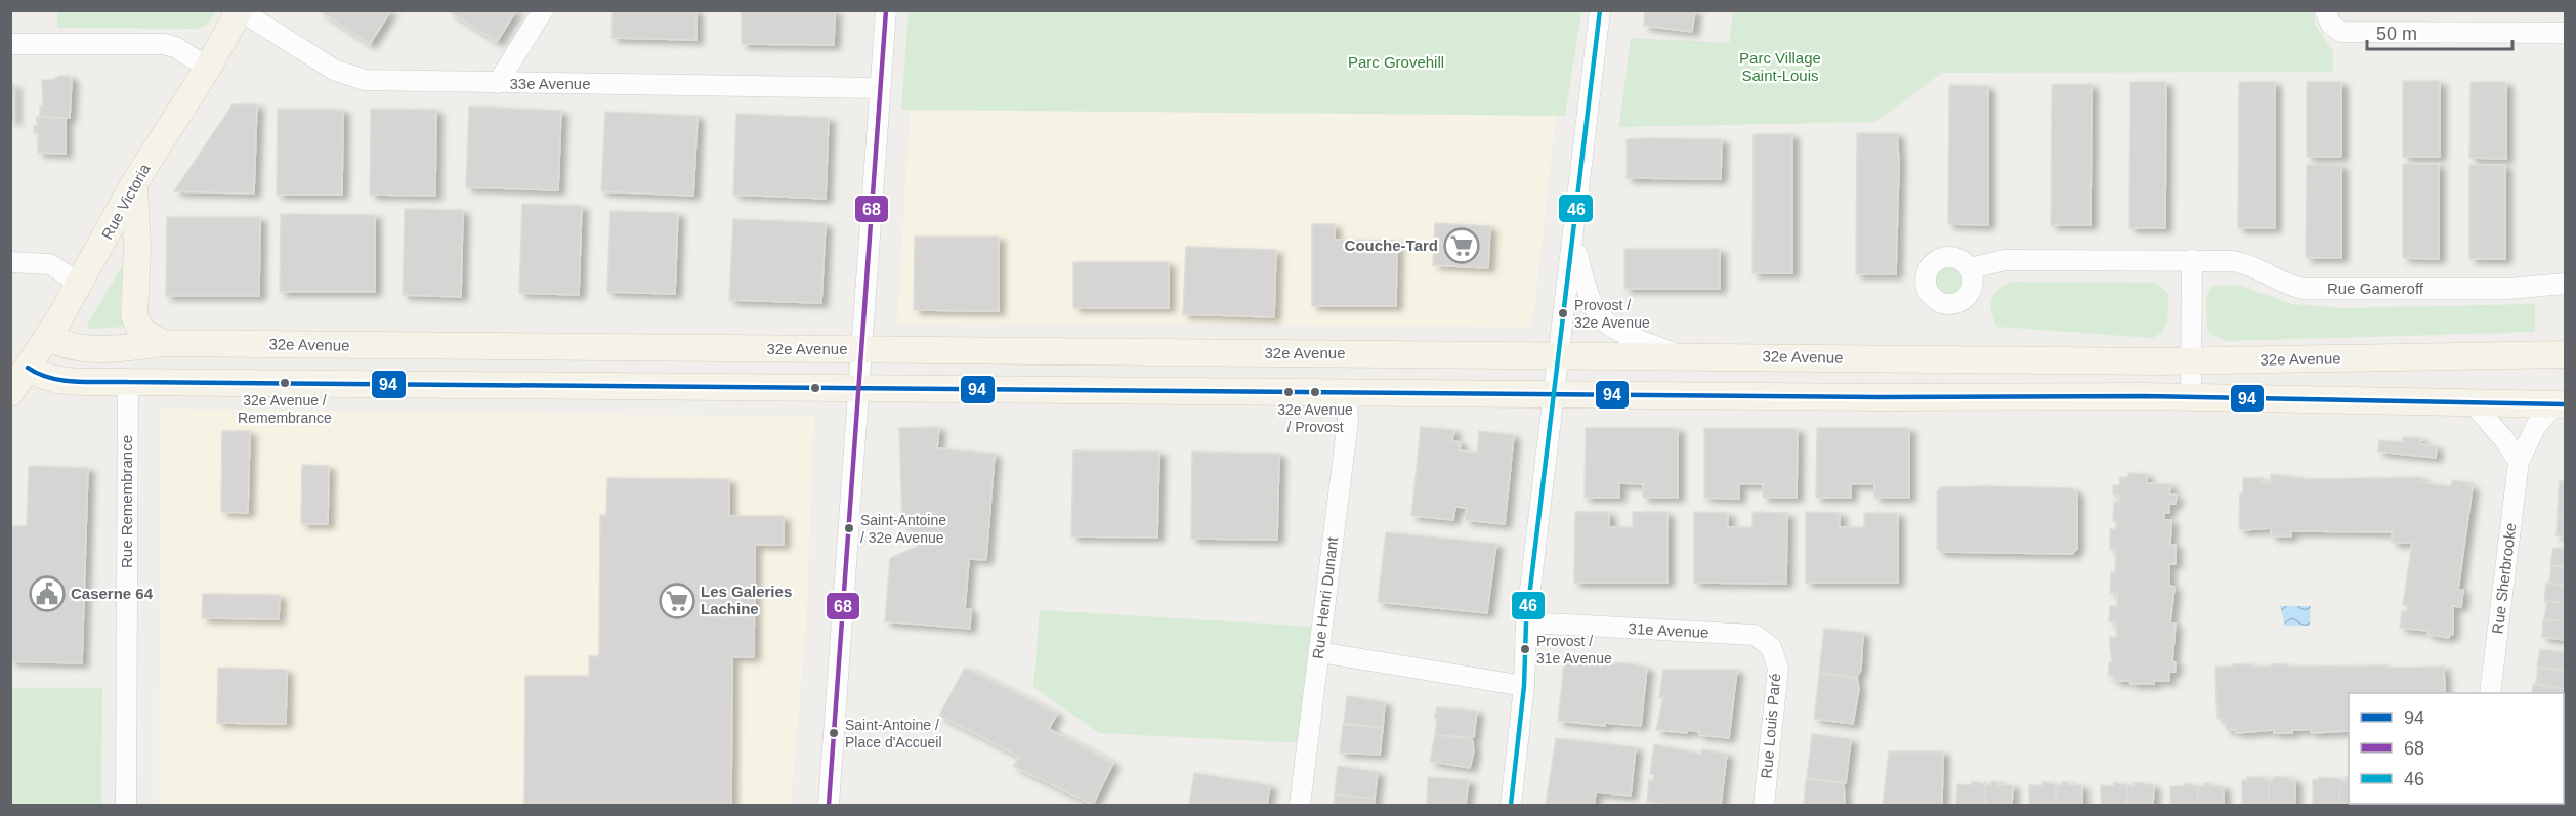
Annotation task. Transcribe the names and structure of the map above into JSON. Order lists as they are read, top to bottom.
{
  "streets": {
    "main road": ["Rue Victoria", "32e Avenue"],
    "street": [
      "33e Avenue",
      "Rue Gameroff",
      "Rue Remembrance",
      "Rue Sherbrooke",
      "Rue Henri Dunant",
      "31e Avenue",
      "Rue Louis Paré"
    ]
  },
  "crossings": [
    ["33e Avenue", "Rue Victoria"],
    ["Rue Victoria", "32e Avenue"],
    ["31e Avenue", "Rue Louis Paré"]
  ],
  "parks": ["Parc Village Saint-Louis", "Parc Grovehill"],
  "places": {
    "supermarket": ["Couche-Tard", "Les Galeries Lachine"],
    "other": [
      "Provost / 32e Avenue",
      "32e Avenue / Remembrance",
      "32e Avenue / Provost",
      "Saint-Antoine / 32e Avenue",
      "Provost / 31e Avenue",
      "Saint-Antoine / Place d'Accueil"
    ],
    "public building": ["Caserne 64"]
  },
  "lines": ["transit line 68", "transit line 46", "transit line 94"],
  "legend": ["94", "68", "46"],
  "scale_bar": "50 m"
}
